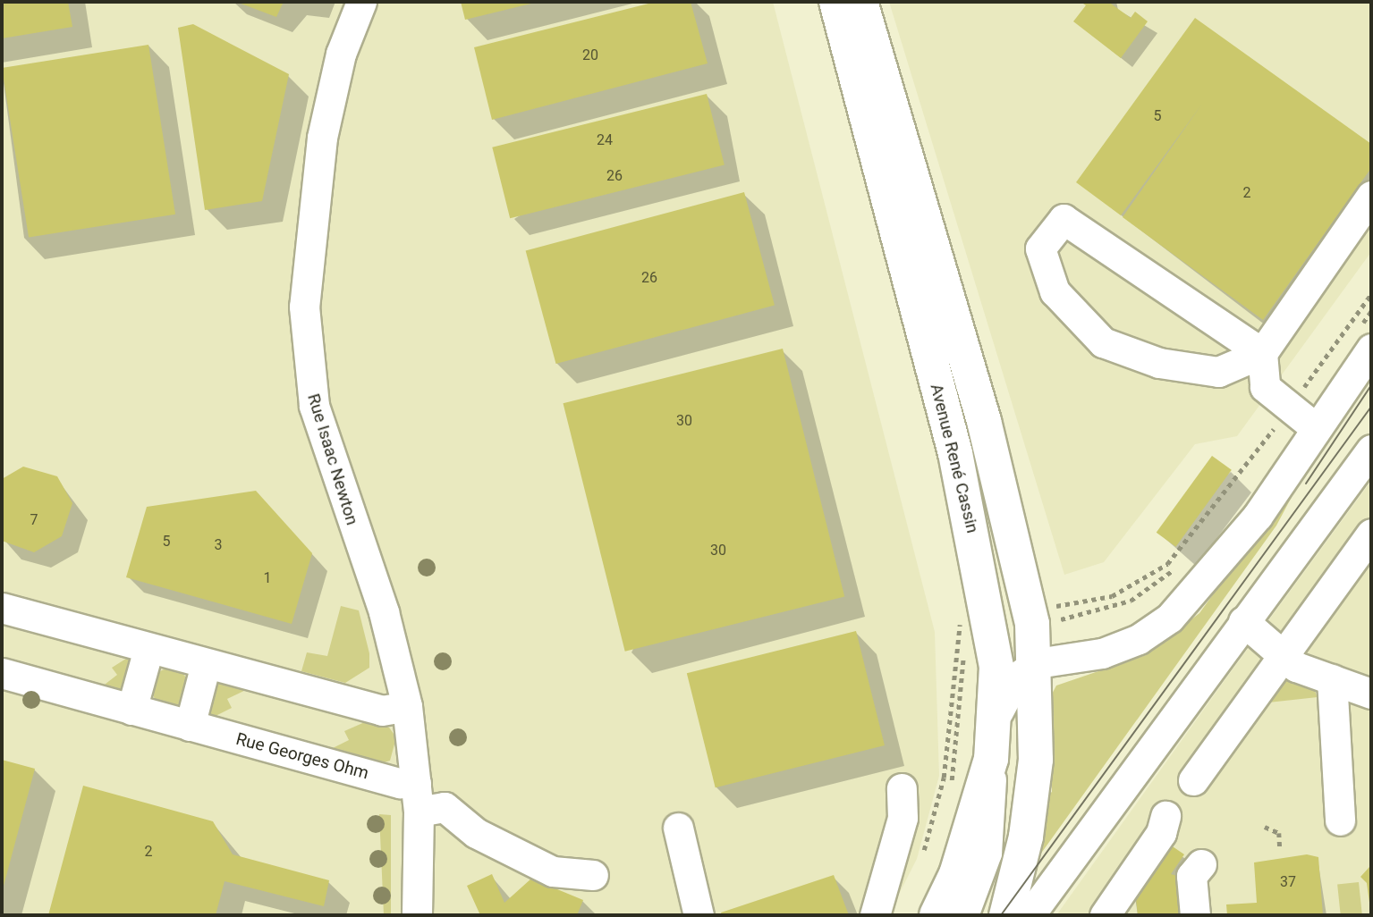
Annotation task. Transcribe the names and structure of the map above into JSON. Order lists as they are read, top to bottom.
{
  "streets": {
    "main road": ["Avenue René Cassin"],
    "street": ["Rue Isaac Newton", "Rue Georges Ohm"]
  },
  "crossings": [
    ["Rue Isaac Newton", "Rue Georges Ohm"]
  ],
  "house_numbers": [
    "20",
    "5",
    "24",
    "26",
    "2",
    "26",
    "30",
    "7",
    "5",
    "3",
    "30",
    "1",
    "2",
    "37"
  ]
}
